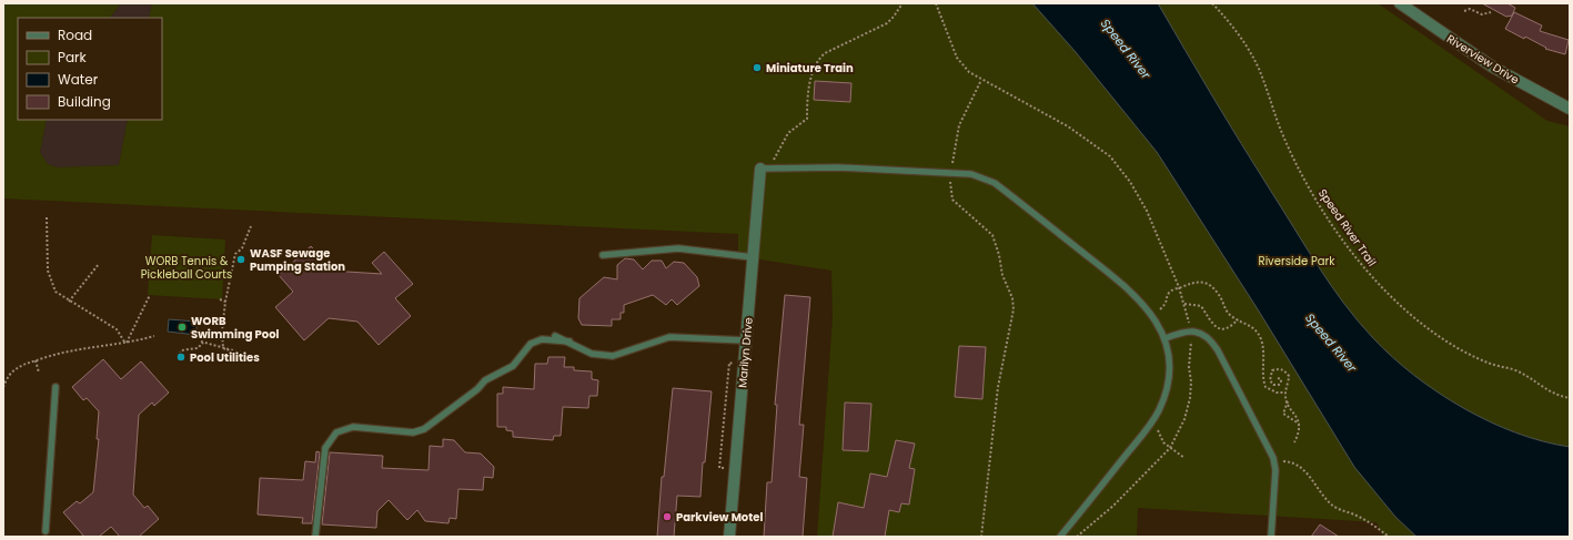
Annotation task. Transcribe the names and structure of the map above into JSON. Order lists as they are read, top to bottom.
{
  "streets": {
    "street": ["Riverview Drive", "Marilyn Drive"],
    "path": ["Speed River Trail"]
  },
  "water": ["Speed River"],
  "parks": ["WORB Tennis & Pickleball Courts", "Riverside Park"],
  "places": [
    "Miniature Train",
    "WASF Sewage Pumping Station",
    "WORB Swimming Pool",
    "Pool Utilities",
    "Parkview Motel"
  ],
  "legend": [
    "Road",
    "Park",
    "Water",
    "Building"
  ]
}
